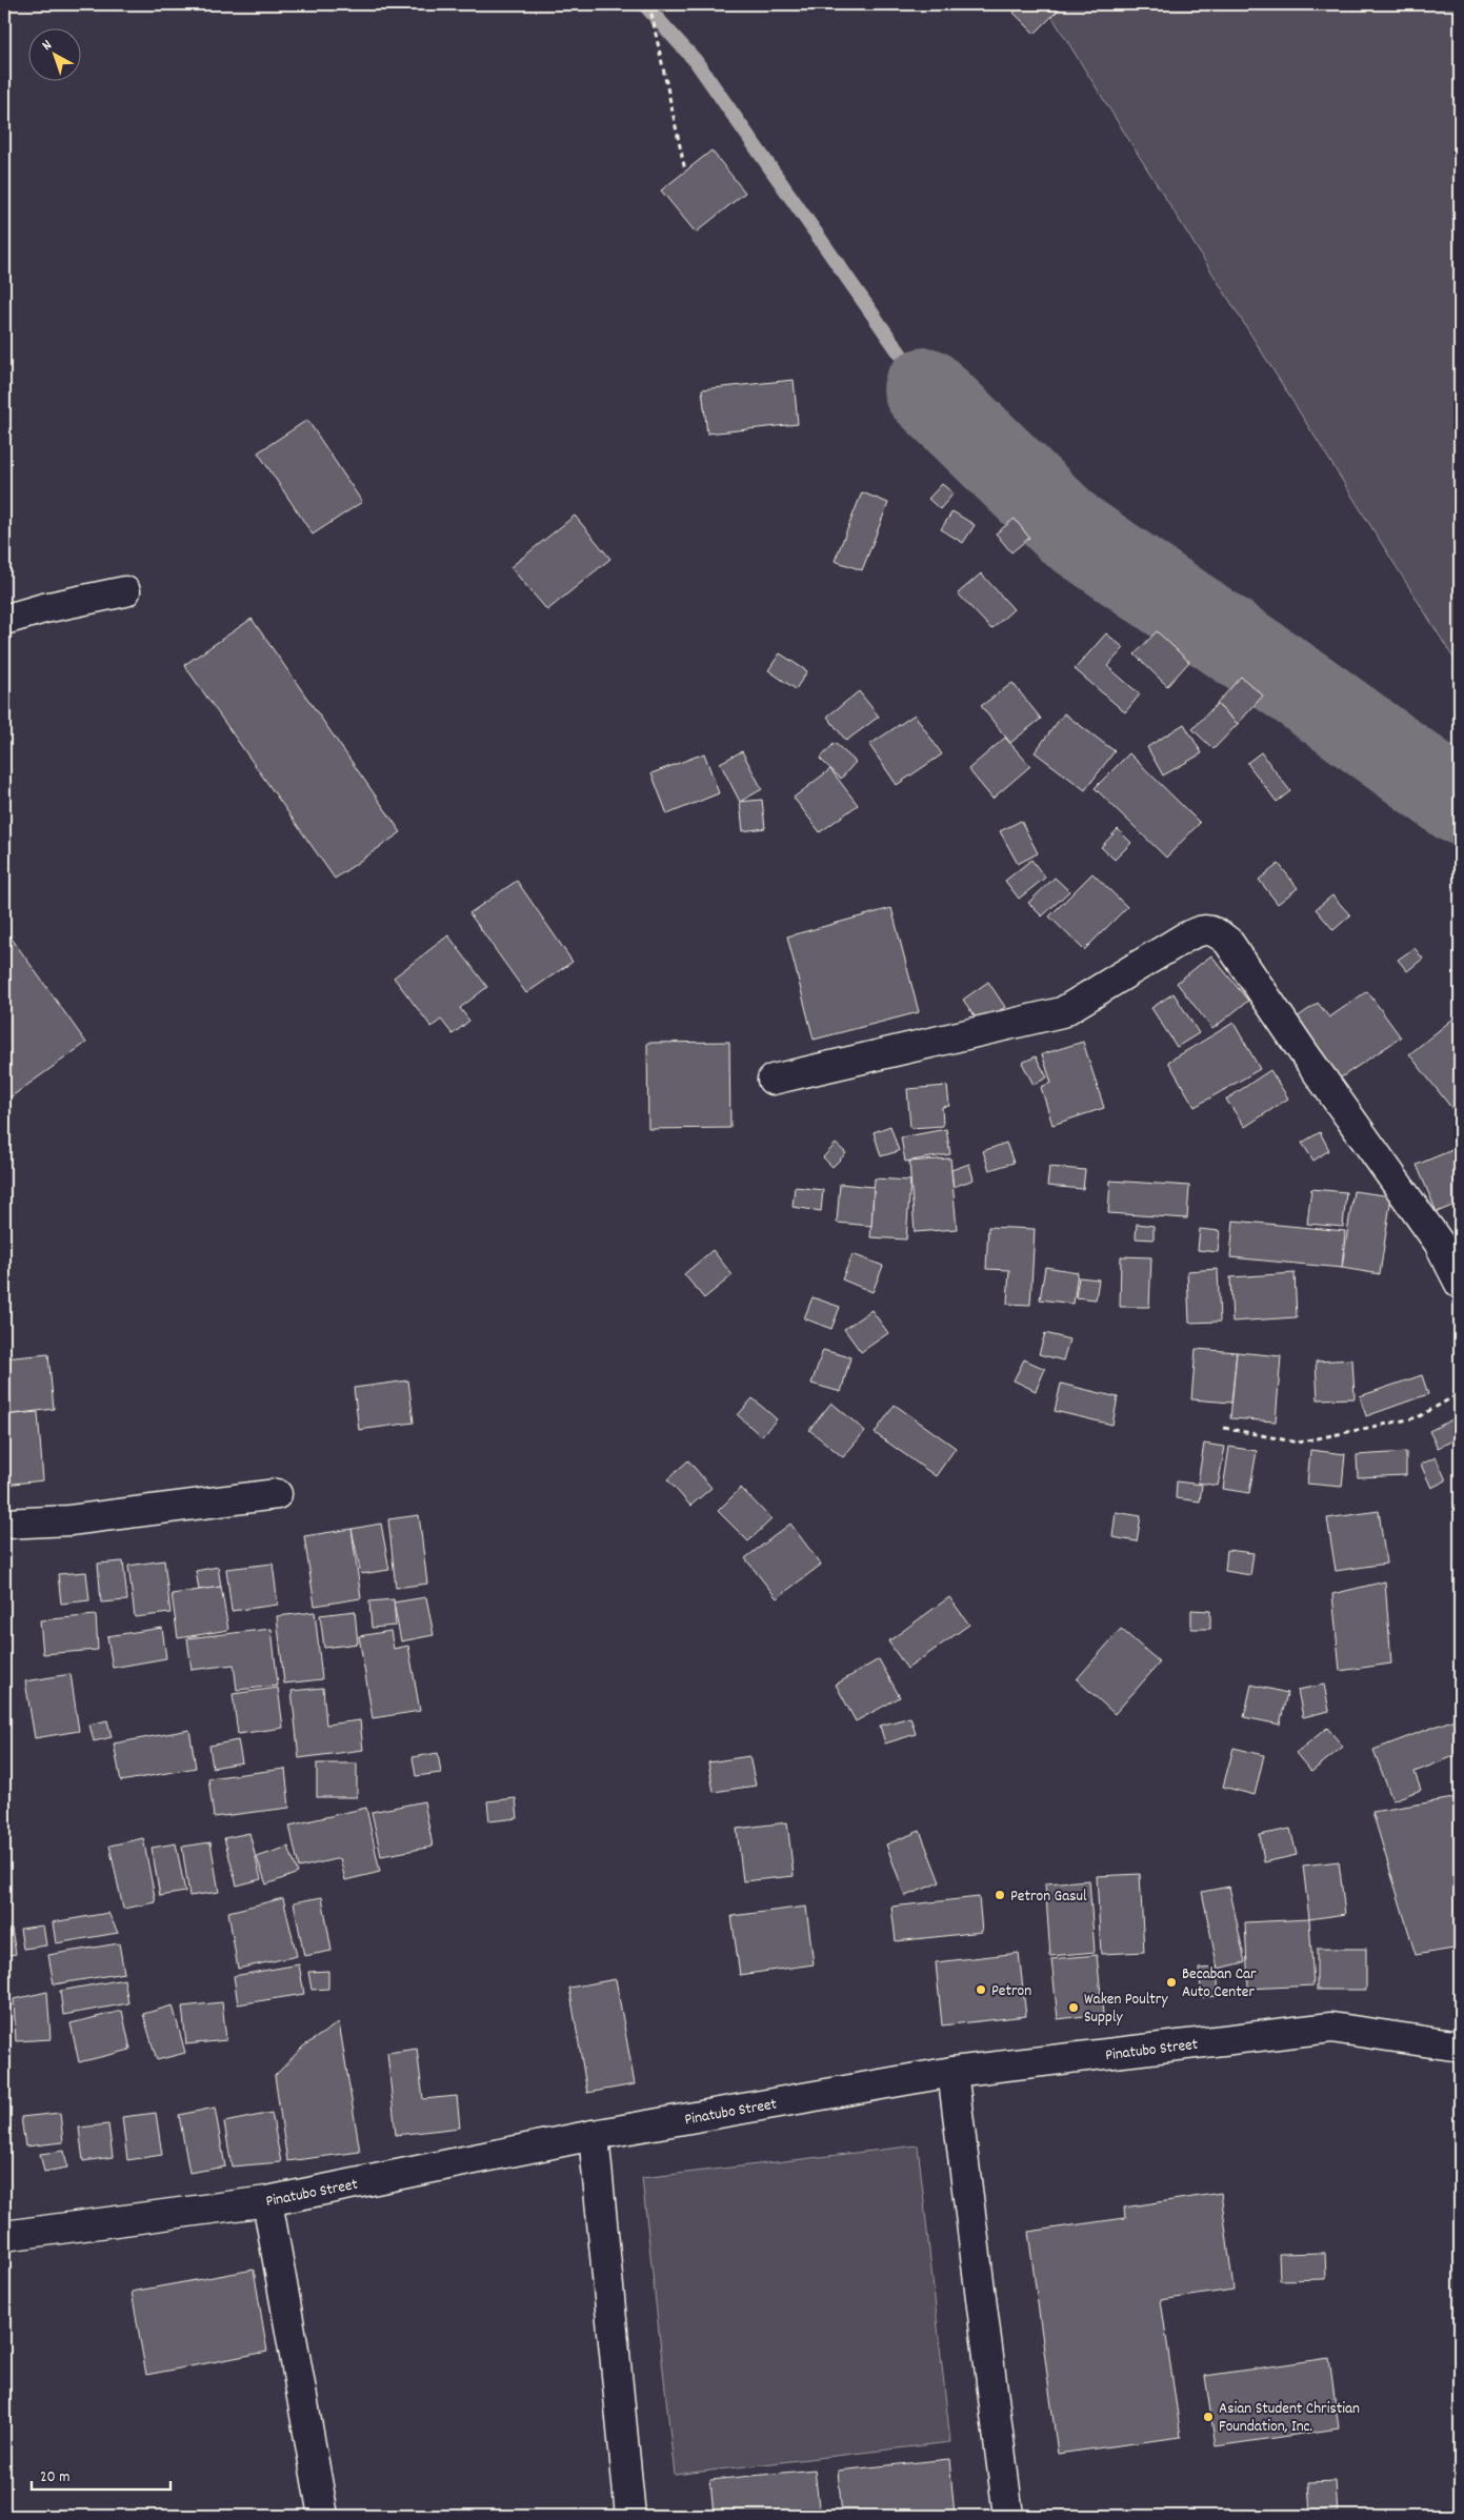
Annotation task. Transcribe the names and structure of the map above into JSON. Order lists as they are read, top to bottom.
{
  "streets": {
    "street": ["Pinatubo Street"]
  },
  "places": [
    "Petron Gasul",
    "Becaban Car Auto Center",
    "Petron",
    "Waken Poultry Supply",
    "Asian Student Christian Foundation, Inc."
  ],
  "scale_bar": "20 m",
  "north": "top left"
}
